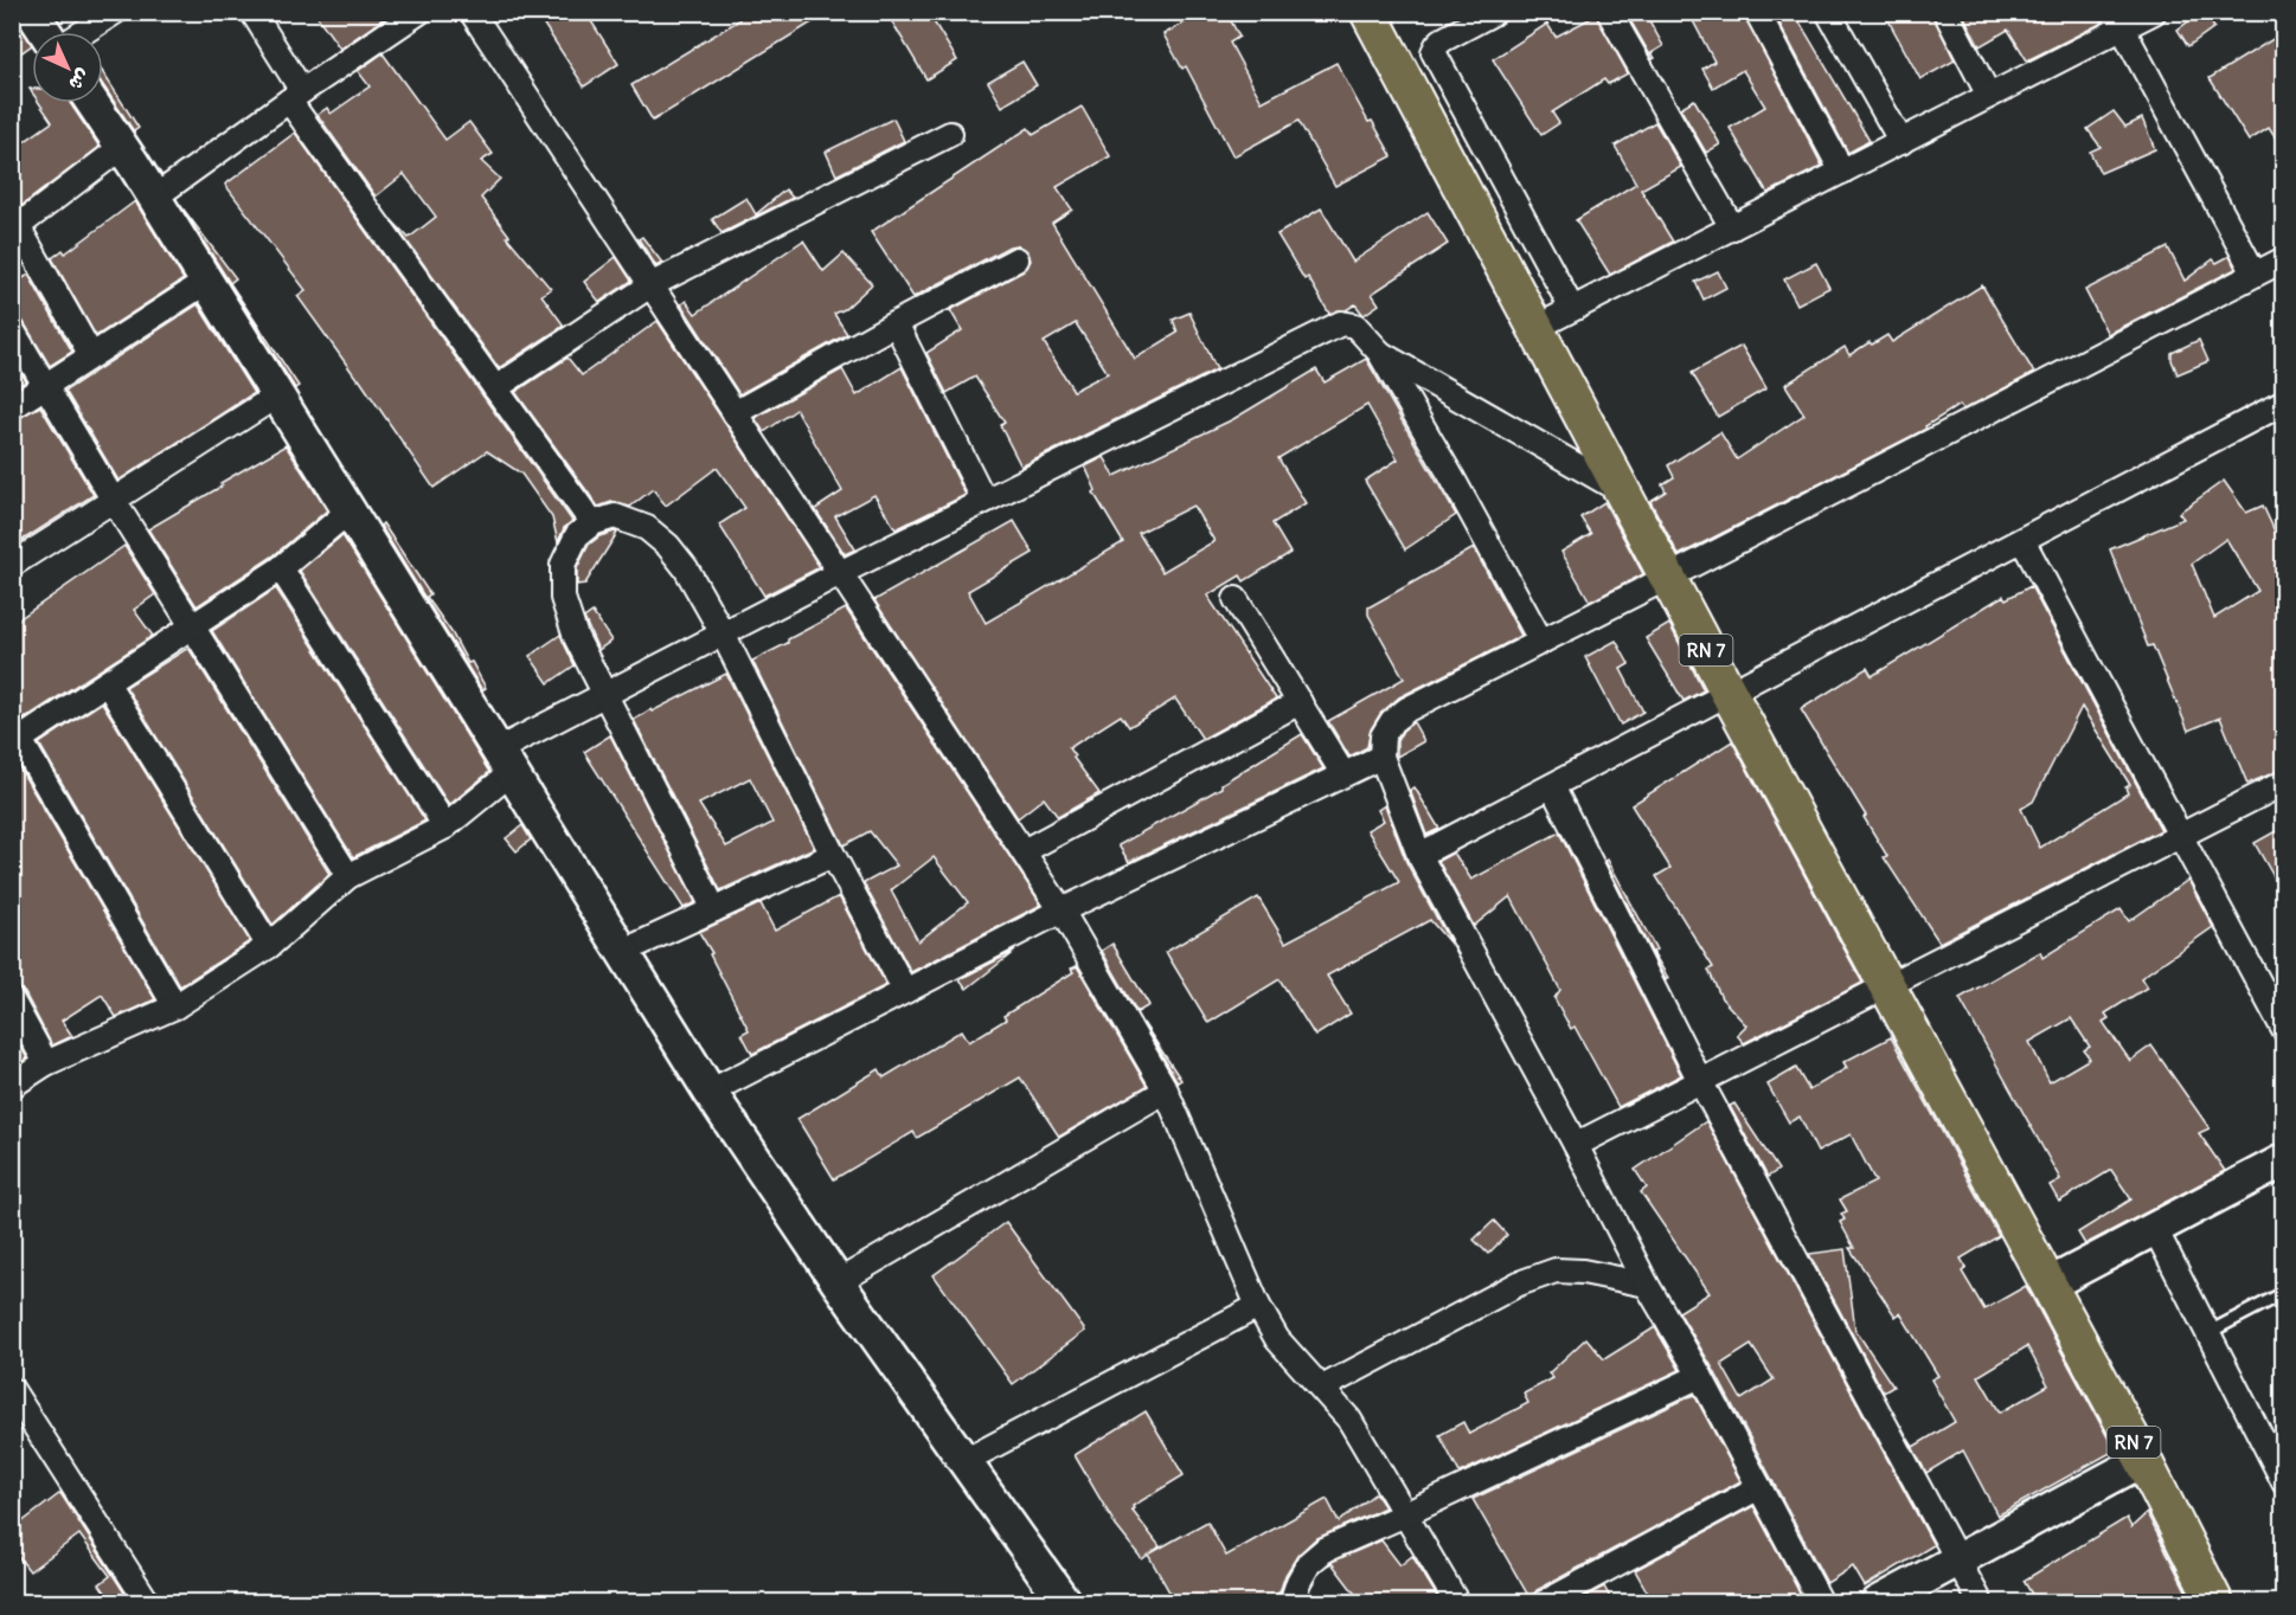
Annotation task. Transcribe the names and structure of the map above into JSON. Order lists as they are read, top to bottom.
{
  "streets": {
    "main road": ["RN 7"]
  },
  "north": "bottom right"
}
